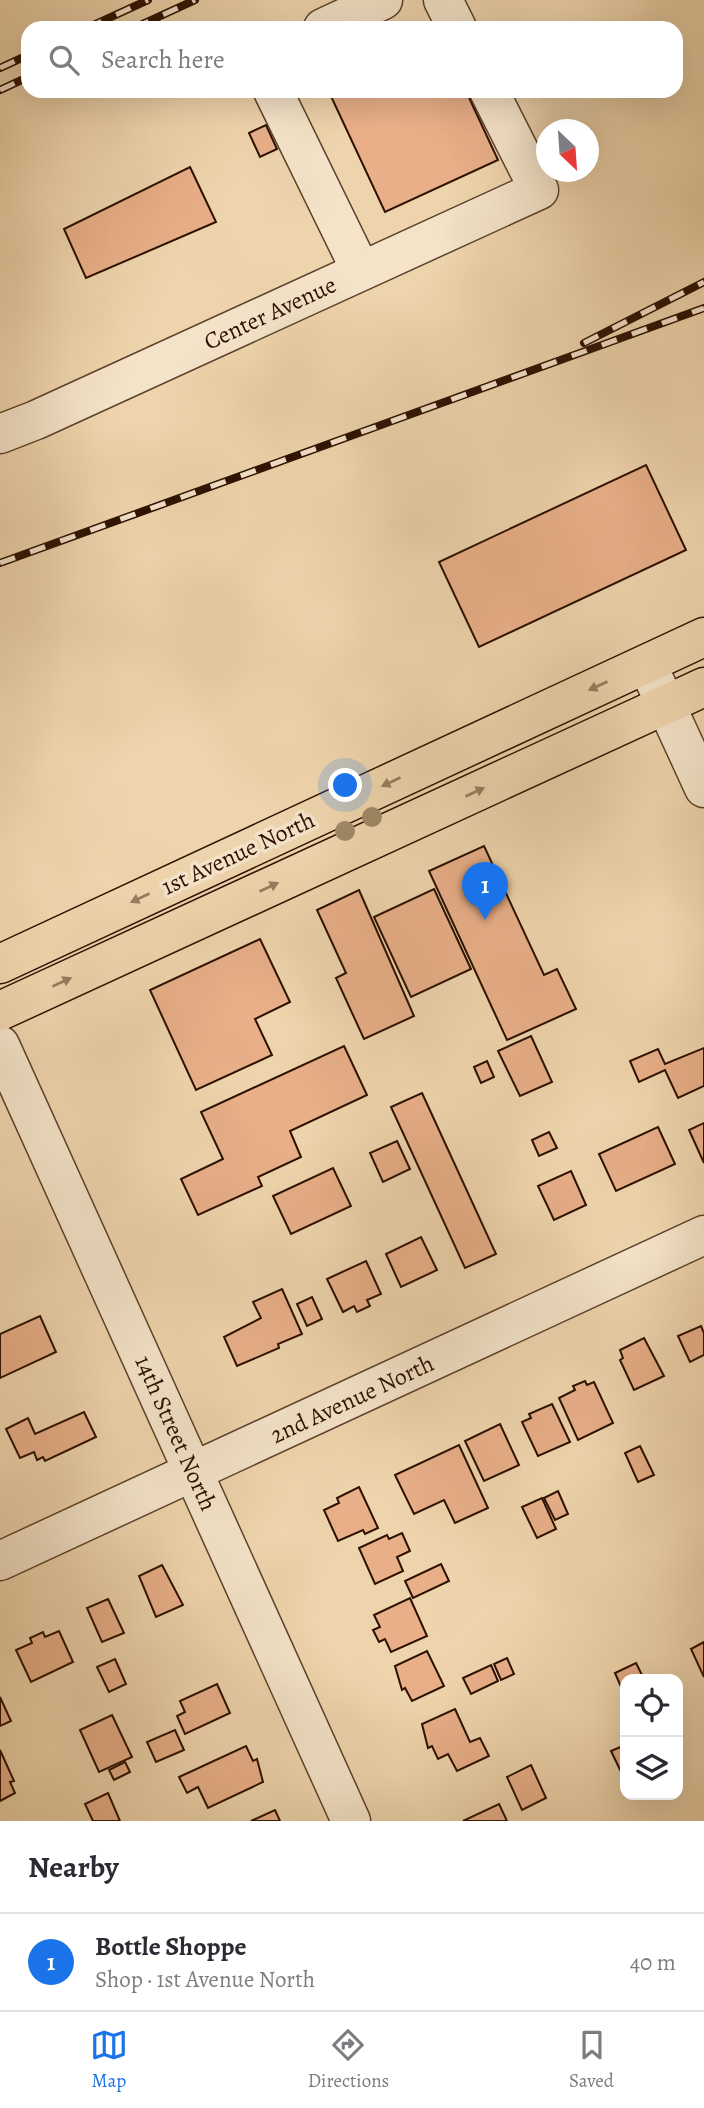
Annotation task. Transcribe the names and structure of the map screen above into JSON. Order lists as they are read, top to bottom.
{
  "streets": {
    "main road": ["1st Avenue North"],
    "street": ["Center Avenue", "2nd Avenue North", "14th Street North"]
  },
  "crossings": [
    ["2nd Avenue North", "14th Street North"]
  ],
  "north": "bottom right",
  "page": {
    "search": "Search here",
    "pins": "1",
    "heading": "Nearby",
    "list": [
      {
        "mark": "1",
        "name": "Bottle Shoppe",
        "note": "Shop · 1st Avenue North",
        "value": "40 m"
      }
    ],
    "nav": ["Map", "Directions", "Saved"]
  }
}
